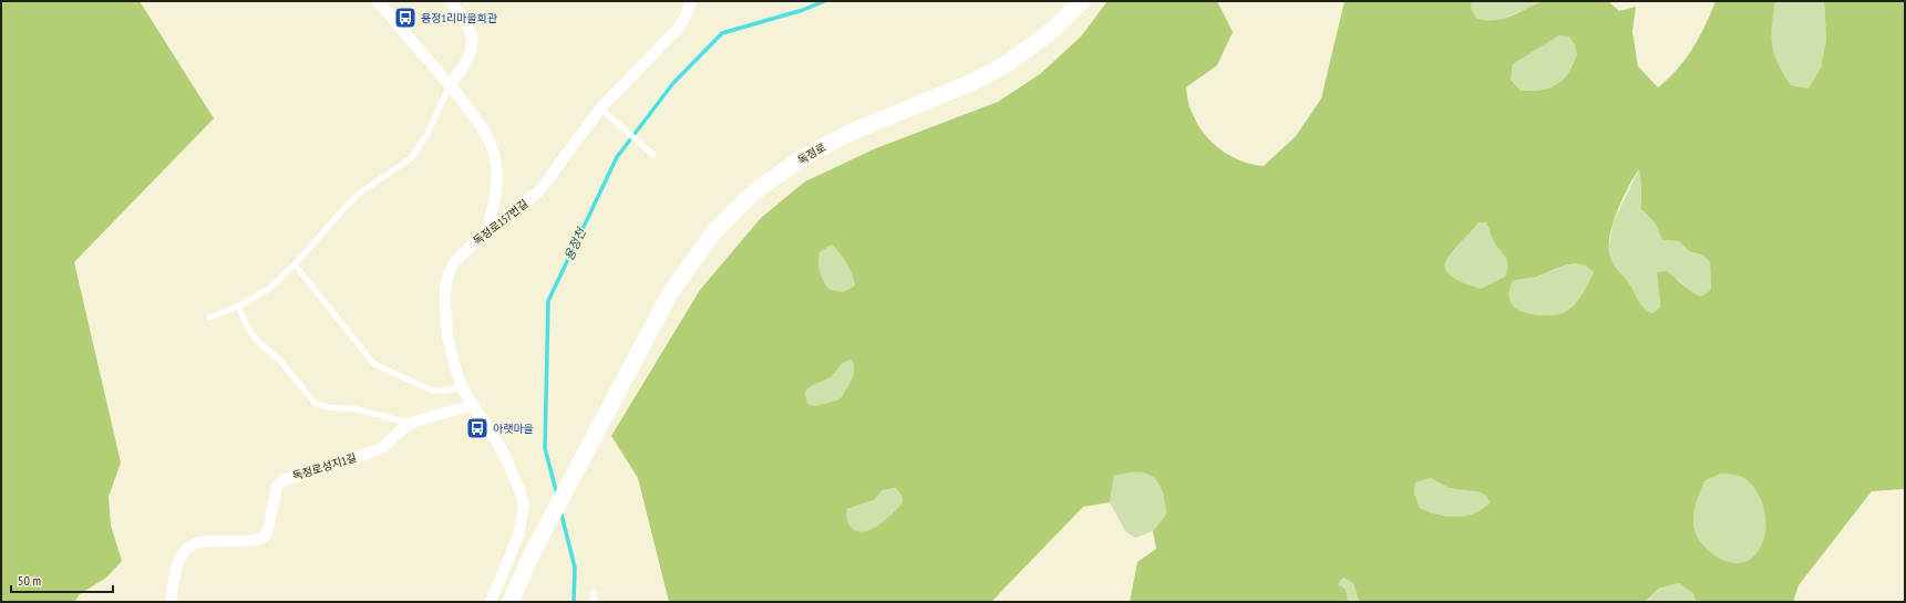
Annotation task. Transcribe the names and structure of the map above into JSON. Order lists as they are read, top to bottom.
{
  "streets": {
    "street": ["독정로", "독정로157번길", "독정로성지1길"]
  },
  "crossings": [
    ["독정로157번길", "독정로성지1길"]
  ],
  "water": ["용정천"],
  "places": {
    "bus stop": ["용정1리마을회관", "아랫마을"]
  },
  "scale_bar": "50 m"
}
